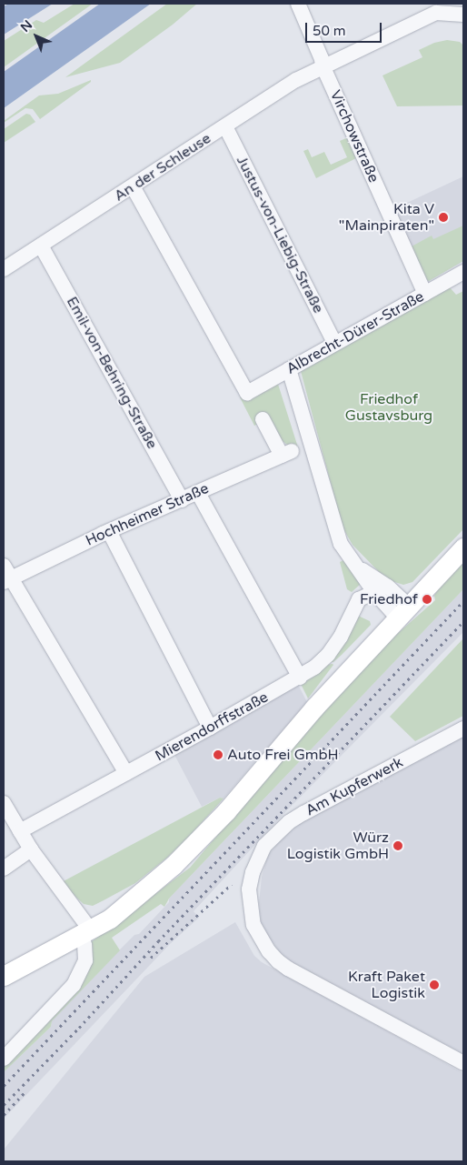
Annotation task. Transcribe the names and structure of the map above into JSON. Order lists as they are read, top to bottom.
{
  "streets": {
    "street": [
      "Virchowstraße",
      "An der Schleuse",
      "Justus-von-Liebig-Straße",
      "Albrecht-Dürer-Straße",
      "Emil-von-Behring-Straße",
      "Hochheimer Straße",
      "Mierendorffstraße",
      "Am Kupferwerk"
    ]
  },
  "crossings": [
    ["Virchowstraße", "An der Schleuse"],
    ["Virchowstraße", "Albrecht-Dürer-Straße"],
    ["An der Schleuse", "Justus-von-Liebig-Straße"],
    ["An der Schleuse", "Albrecht-Dürer-Straße"],
    ["An der Schleuse", "Emil-von-Behring-Straße"],
    ["Justus-von-Liebig-Straße", "Albrecht-Dürer-Straße"],
    ["Emil-von-Behring-Straße", "Hochheimer Straße"]
  ],
  "parks": ["Friedhof Gustavsburg"],
  "places": [
    "Kita V \"Mainpiraten\"",
    "Friedhof",
    "Auto Frei GmbH",
    "Würz Logistik GmbH",
    "Kraft Paket Logistik"
  ],
  "scale_bar": "50 m",
  "north": "top left"
}
